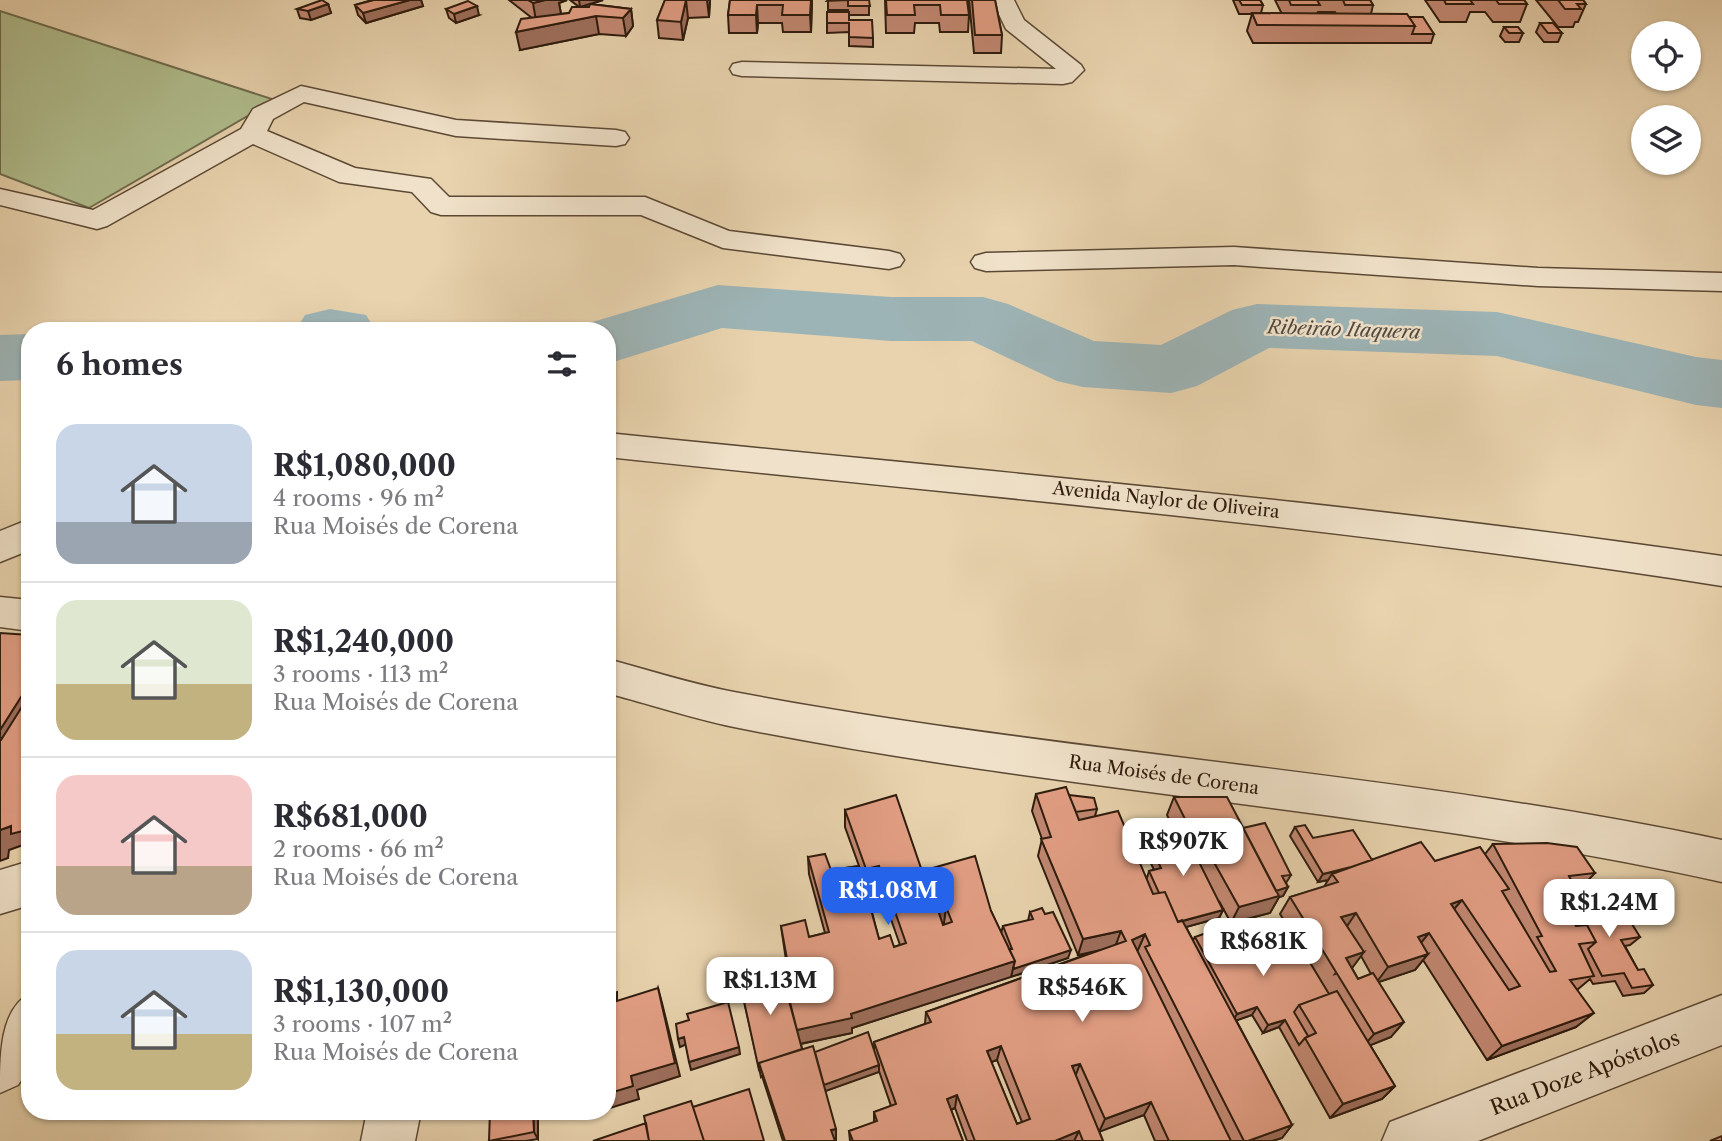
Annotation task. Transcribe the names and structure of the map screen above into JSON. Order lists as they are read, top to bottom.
{
  "streets": {
    "street": ["Avenida Naylor de Oliveira", "Rua Moisés de Corena", "Rua Doze Apóstolos"]
  },
  "water": ["Ribeirão Itaquera"],
  "page": {
    "heading": "6 homes",
    "list": [
      {
        "name": "R$1,080,000",
        "note": "4 rooms · 96 m² · Rua Moisés de Corena"
      },
      {
        "name": "R$1,240,000",
        "note": "3 rooms · 113 m² · Rua Moisés de Corena"
      },
      {
        "name": "R$681,000",
        "note": "2 rooms · 66 m² · Rua Moisés de Corena"
      },
      {
        "name": "R$1,130,000",
        "note": "3 rooms · 107 m² · Rua Moisés de Corena"
      }
    ],
    "price": [
      "R$907K",
      "R$1.08M",
      "R$1.24M",
      "R$681K",
      "R$1.13M",
      "R$546K"
    ]
  }
}
